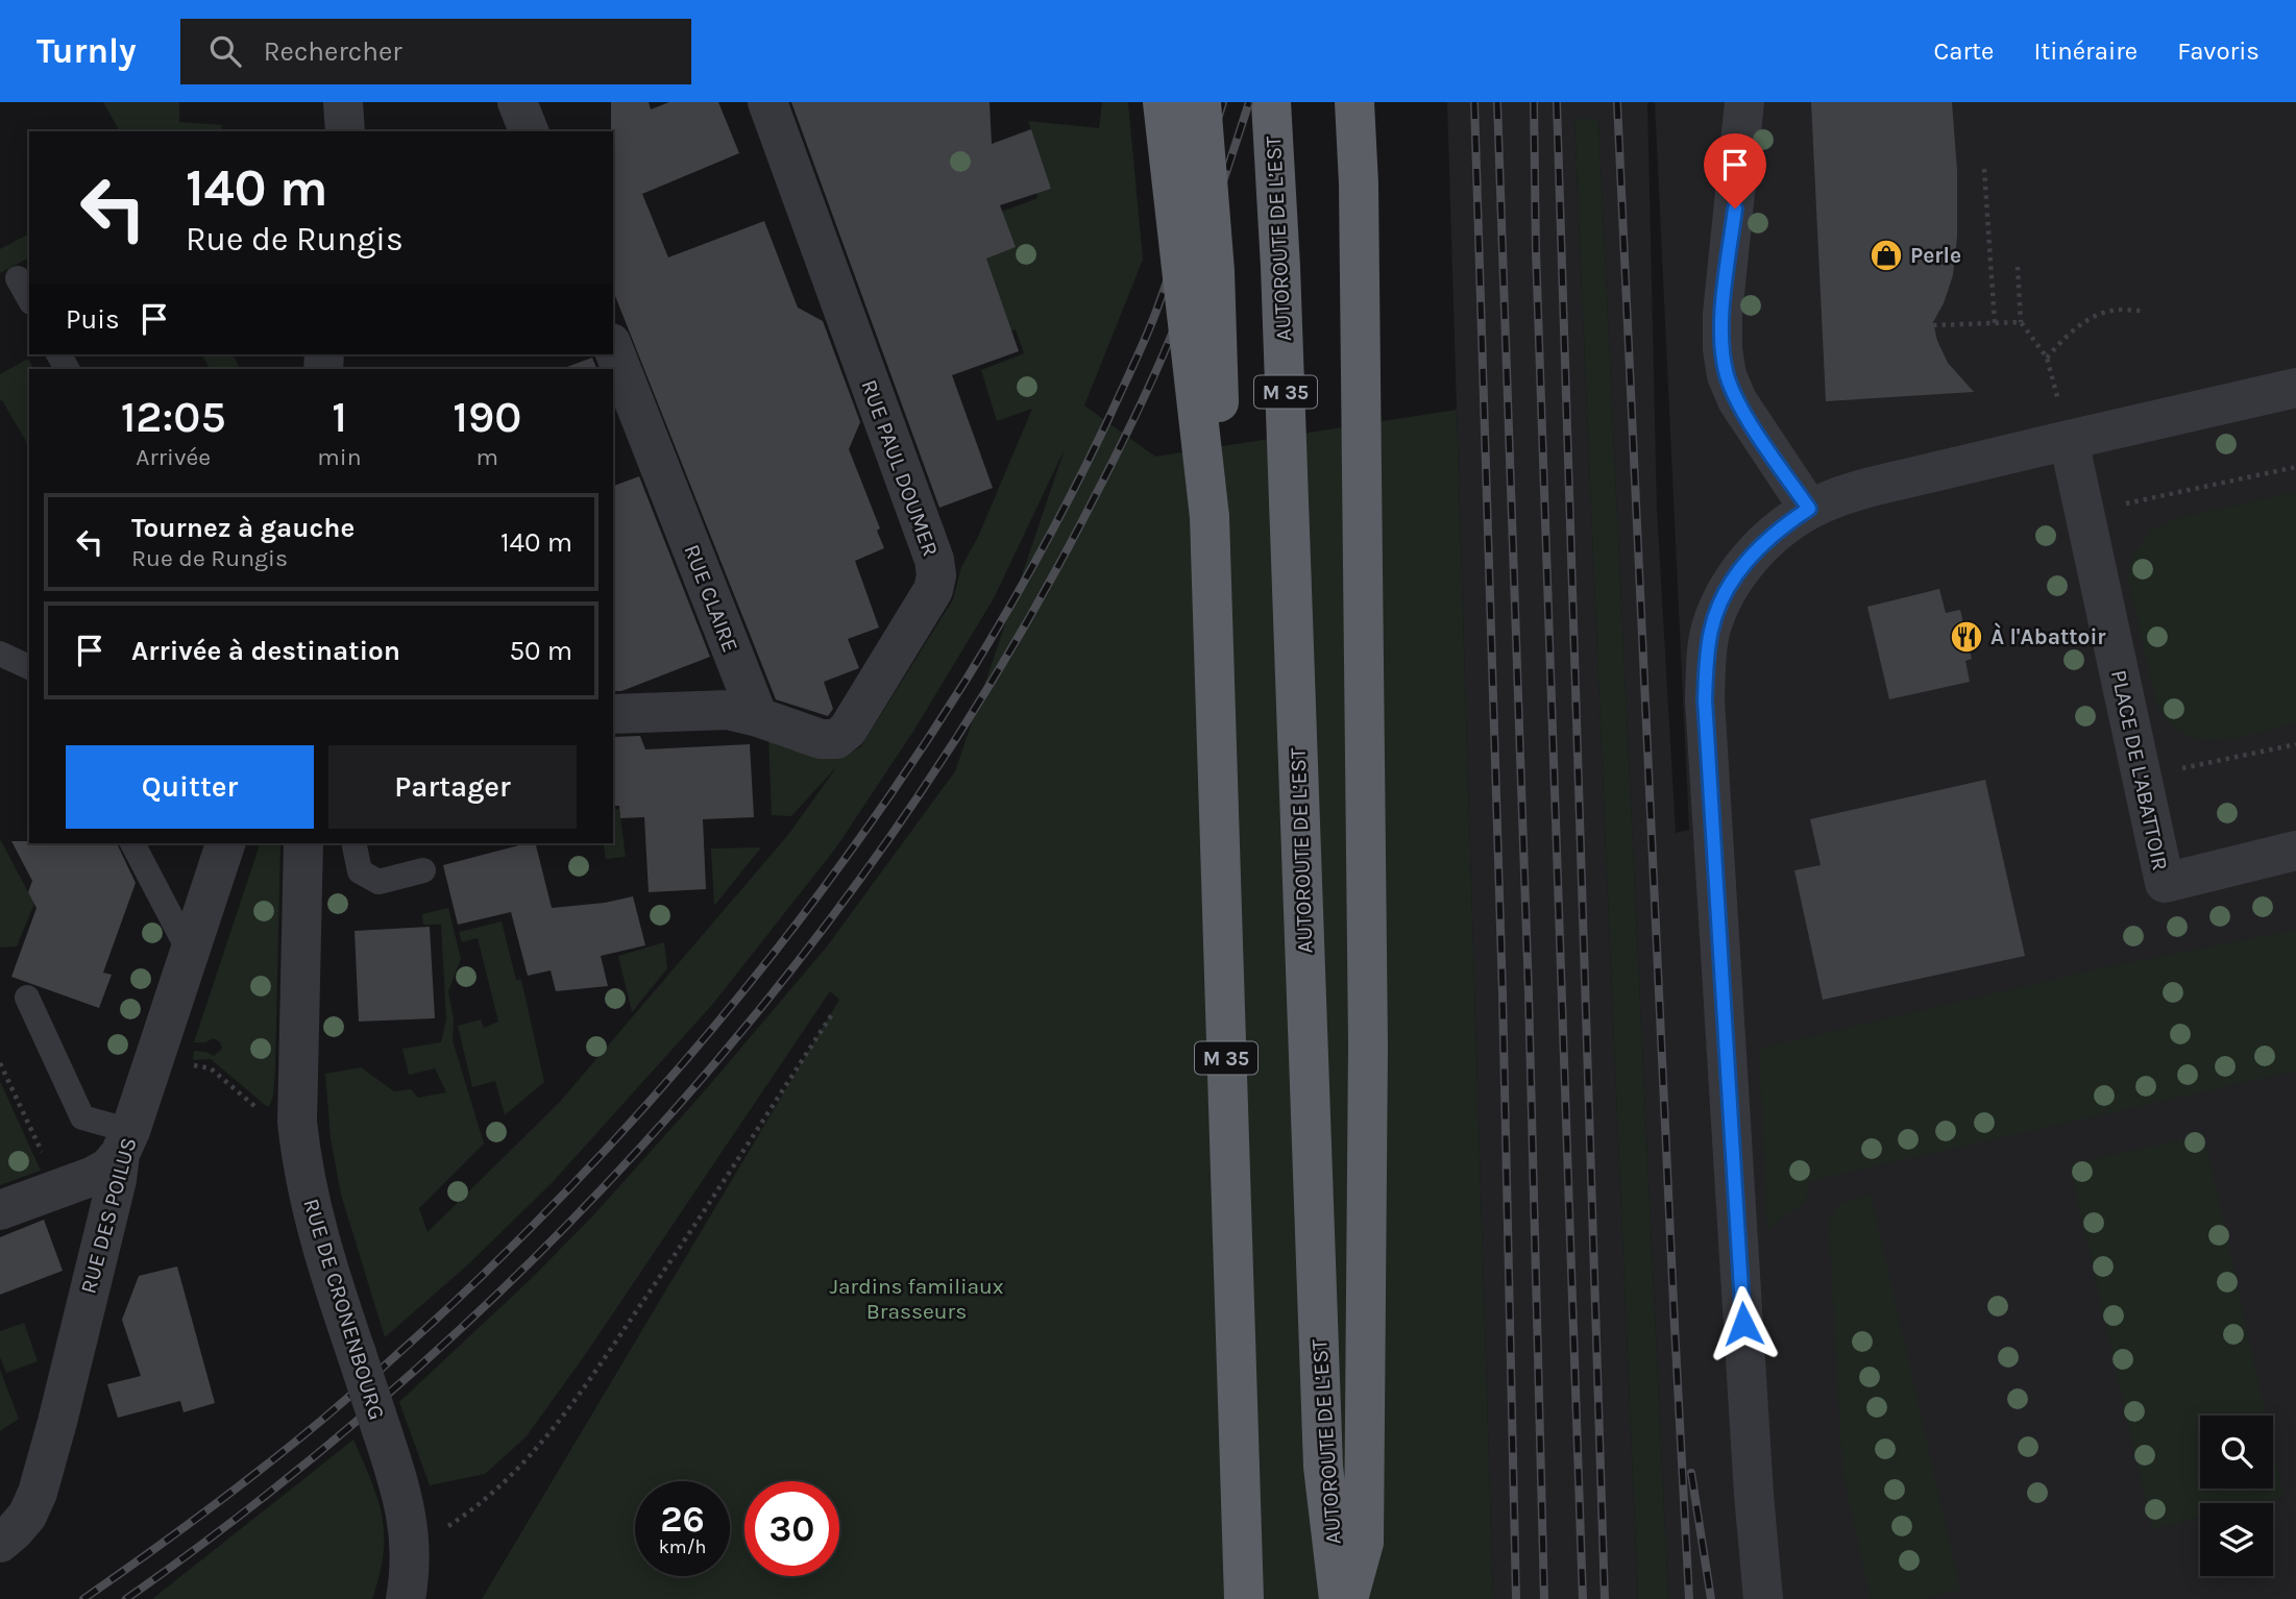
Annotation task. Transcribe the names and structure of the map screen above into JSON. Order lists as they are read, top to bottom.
{
  "streets": {
    "highway": ["AUTOROUTE DE L’EST", "M 35"],
    "street": [
      "RUE PAUL DOUMER",
      "RUE CLAIRE",
      "PLACE DE L'ABATTOIR",
      "RUE DES POILUS",
      "RUE DE CRONENBOURG"
    ]
  },
  "crossings": [
    ["RUE PAUL DOUMER", "RUE CLAIRE"]
  ],
  "parks": ["Jardins familiaux Brasseurs"],
  "places": {
    "shop": ["Perle"],
    "restaurant": ["À l'Abattoir"]
  },
  "page": {
    "header": "Turnly",
    "search": "Rechercher",
    "nav": ["Carte", "Itinéraire", "Favoris"],
    "turn": ["140 m", "Rue de Rungis"],
    "then": "Puis",
    "eta": [
      "12:05",
      "Arrivée",
      "1",
      "min",
      "190",
      "m"
    ],
    "list": [
      {
        "name": "Tournez à gauche",
        "note": "Rue de Rungis",
        "value": "140 m"
      },
      {
        "name": "Arrivée à destination",
        "value": "50 m"
      }
    ],
    "buttons": ["Quitter", "Partager"],
    "speed": "26 km/h",
    "limit": "30"
  }
}
